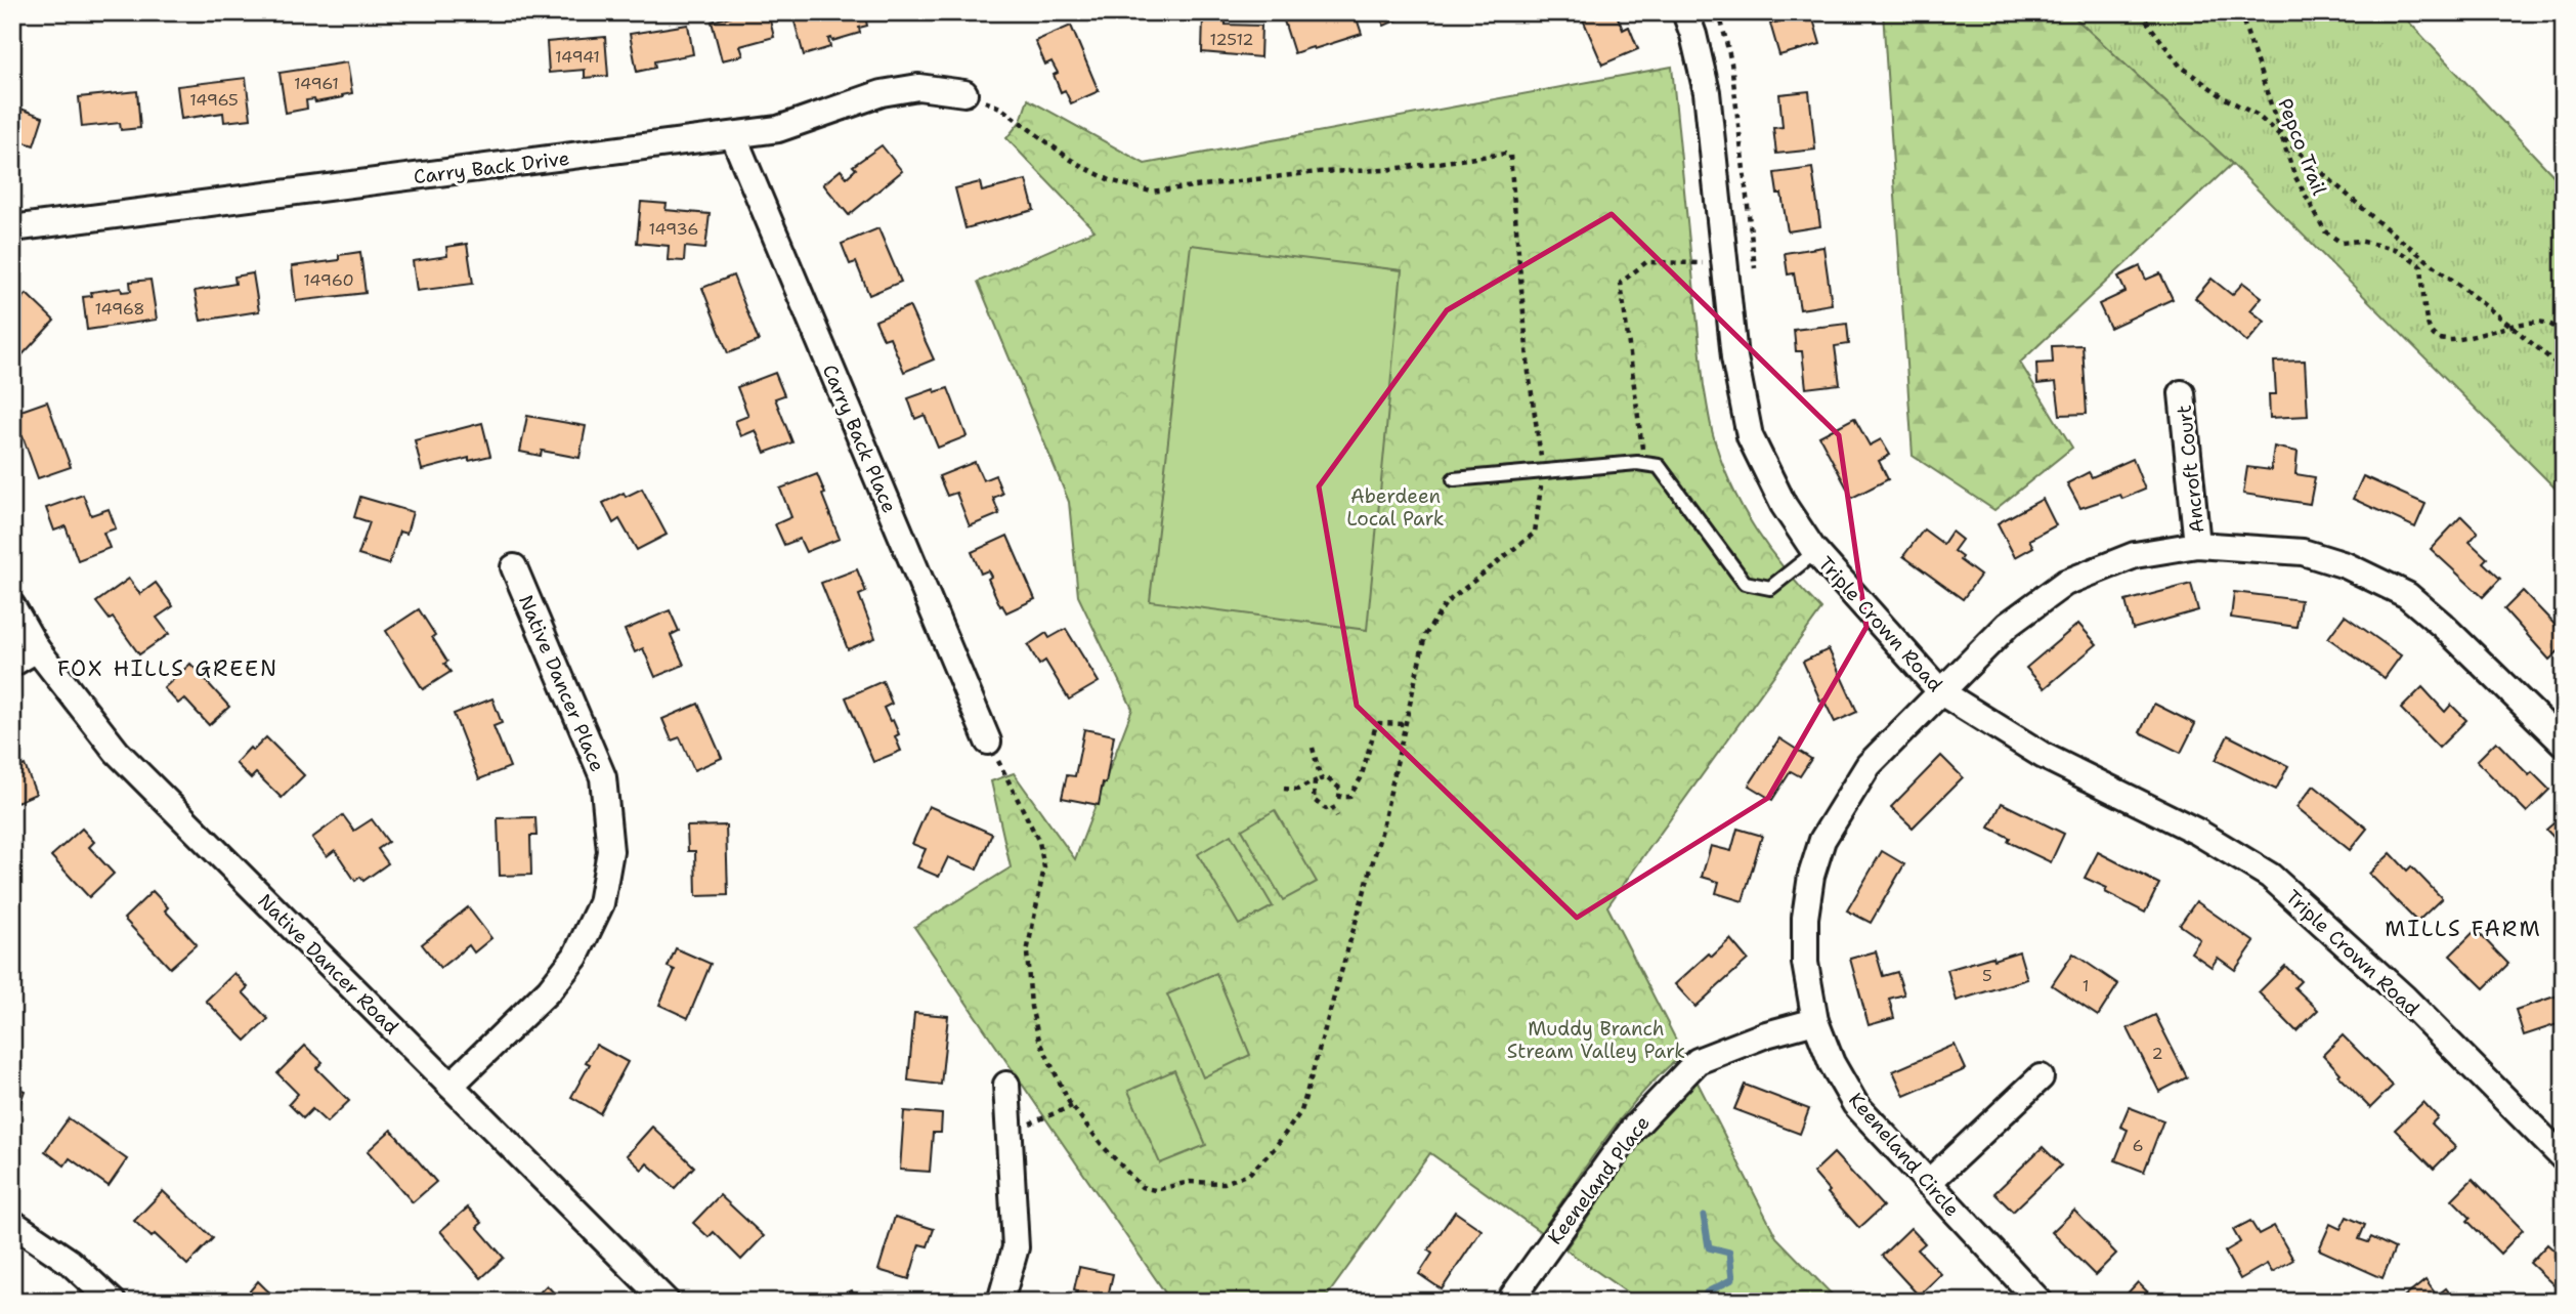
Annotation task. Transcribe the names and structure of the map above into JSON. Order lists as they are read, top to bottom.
{
  "streets": {
    "street": [
      "Carry Back Drive",
      "Carry Back Place",
      "Ancroft Court",
      "Triple Crown Road",
      "Native Dancer Place",
      "Native Dancer Road",
      "Keeneland Circle",
      "Keeneland Place"
    ],
    "path": ["Pepco Trail"]
  },
  "crossings": [
    ["Carry Back Drive", "Carry Back Place"],
    ["Ancroft Court", "Keeneland Circle"],
    ["Triple Crown Road", "Keeneland Circle"],
    ["Native Dancer Place", "Native Dancer Road"],
    ["Keeneland Circle", "Keeneland Place"]
  ],
  "districts": ["FOX HILLS GREEN", "MILLS FARM"],
  "parks": ["Aberdeen Local Park", "Muddy Branch Stream Valley Park"],
  "house_numbers": [
    "12512",
    "14941",
    "14961",
    "14965",
    "14936",
    "14960",
    "14968",
    "5",
    "1",
    "2",
    "6"
  ]
}
